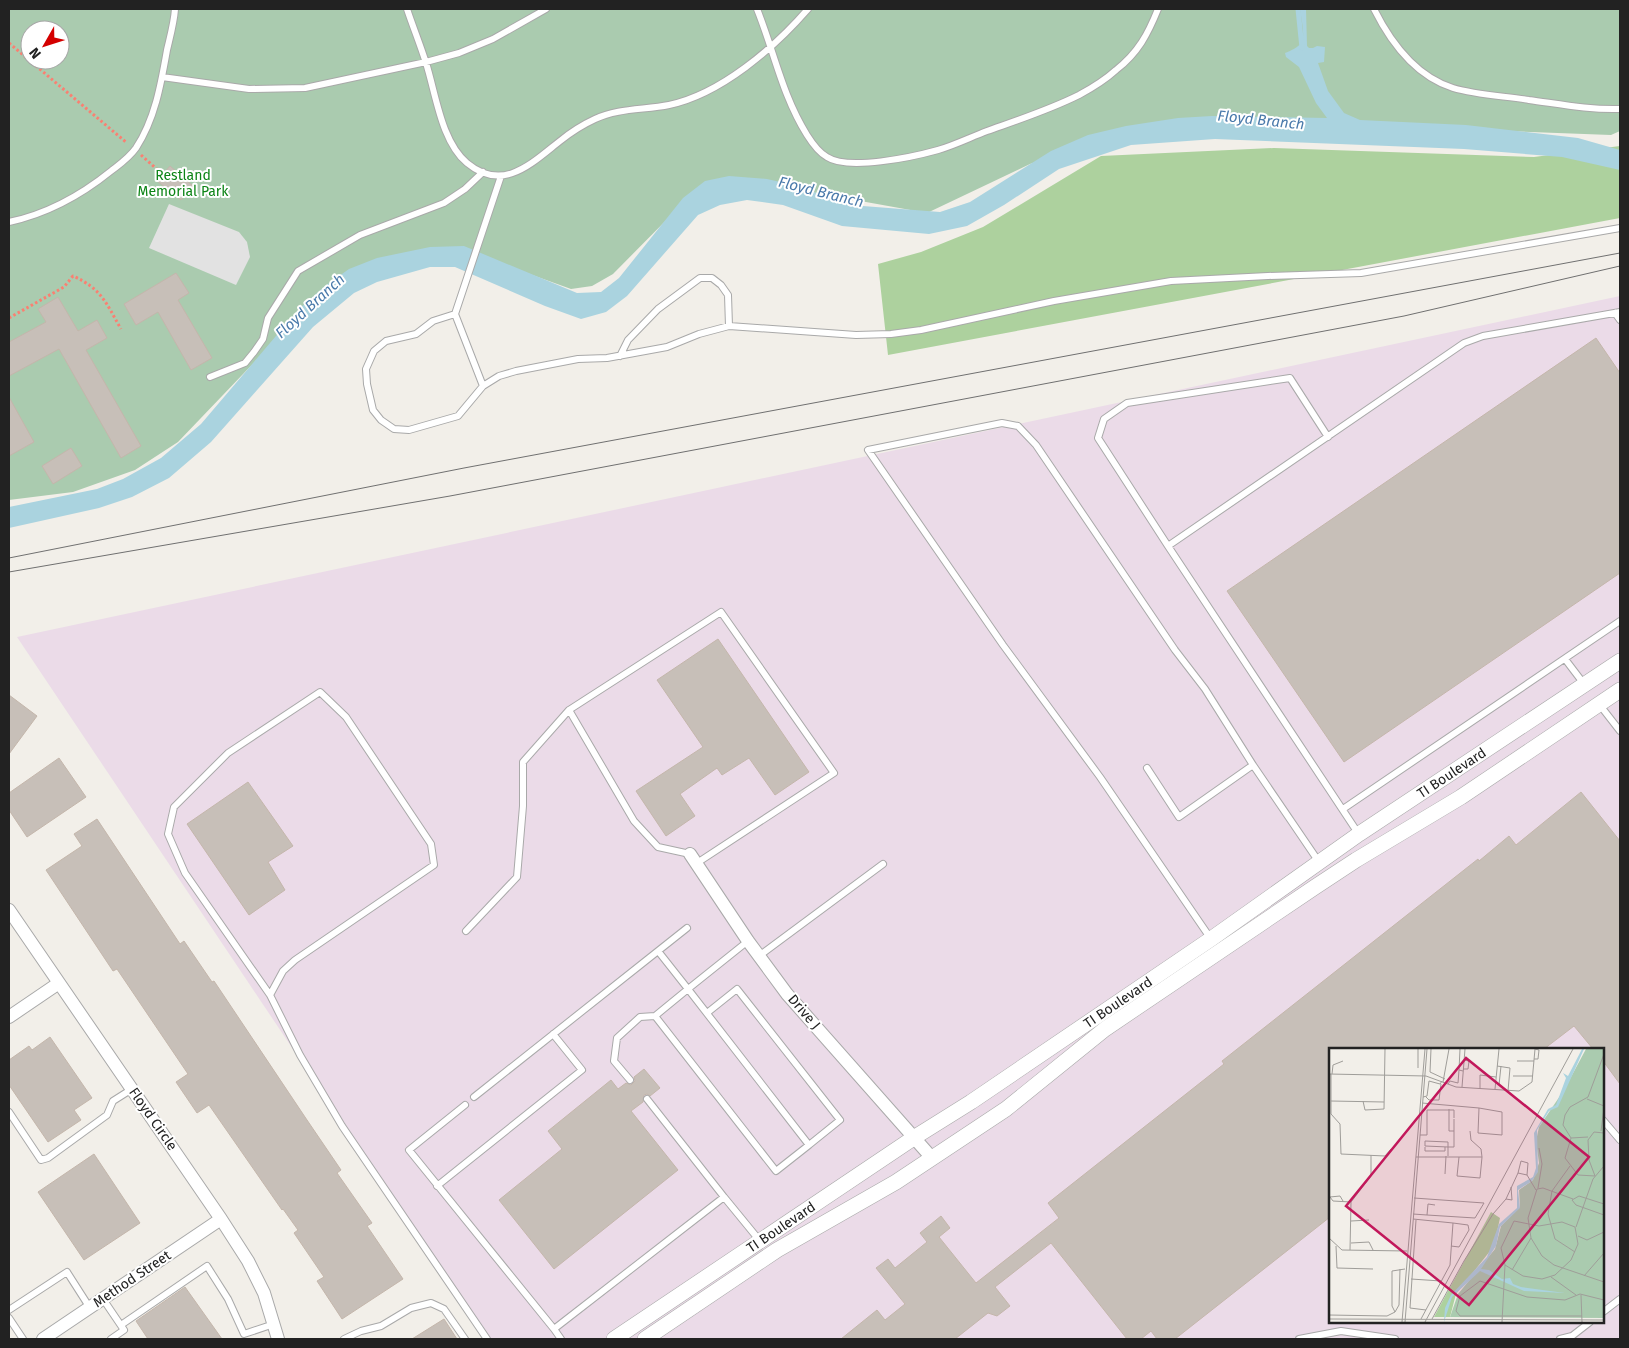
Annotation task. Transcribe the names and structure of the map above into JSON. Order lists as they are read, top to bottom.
{
  "streets": {
    "street": [
      "TI Boulevard",
      "Drive J",
      "Floyd Circle",
      "Method Street"
    ]
  },
  "crossings": [
    ["TI Boulevard", "Drive J"],
    ["Floyd Circle", "Method Street"]
  ],
  "water": ["Floyd Branch"],
  "parks": ["Restland Memorial Park"],
  "north": "bottom left"
}
